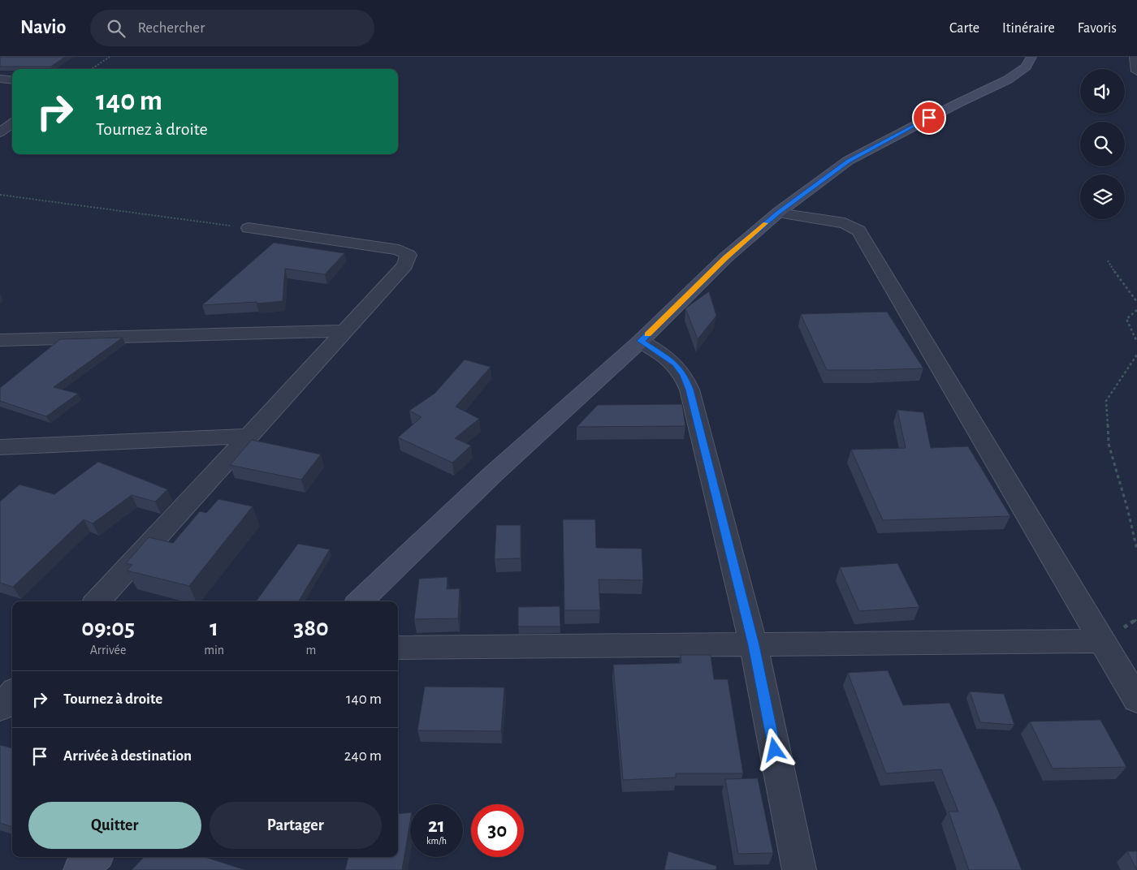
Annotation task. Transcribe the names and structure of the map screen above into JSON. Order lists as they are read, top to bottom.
{
  "page": {
    "header": "Navio",
    "search": "Rechercher",
    "nav": ["Carte", "Itinéraire", "Favoris"],
    "turn": ["140 m", "Tournez à droite"],
    "eta": [
      "09:05",
      "Arrivée",
      "1",
      "min",
      "380",
      "m"
    ],
    "list": [
      {
        "name": "Tournez à droite",
        "value": "140 m"
      },
      {
        "name": "Arrivée à destination",
        "value": "240 m"
      }
    ],
    "buttons": ["Quitter", "Partager"],
    "speed": "21 km/h",
    "limit": "30"
  }
}
